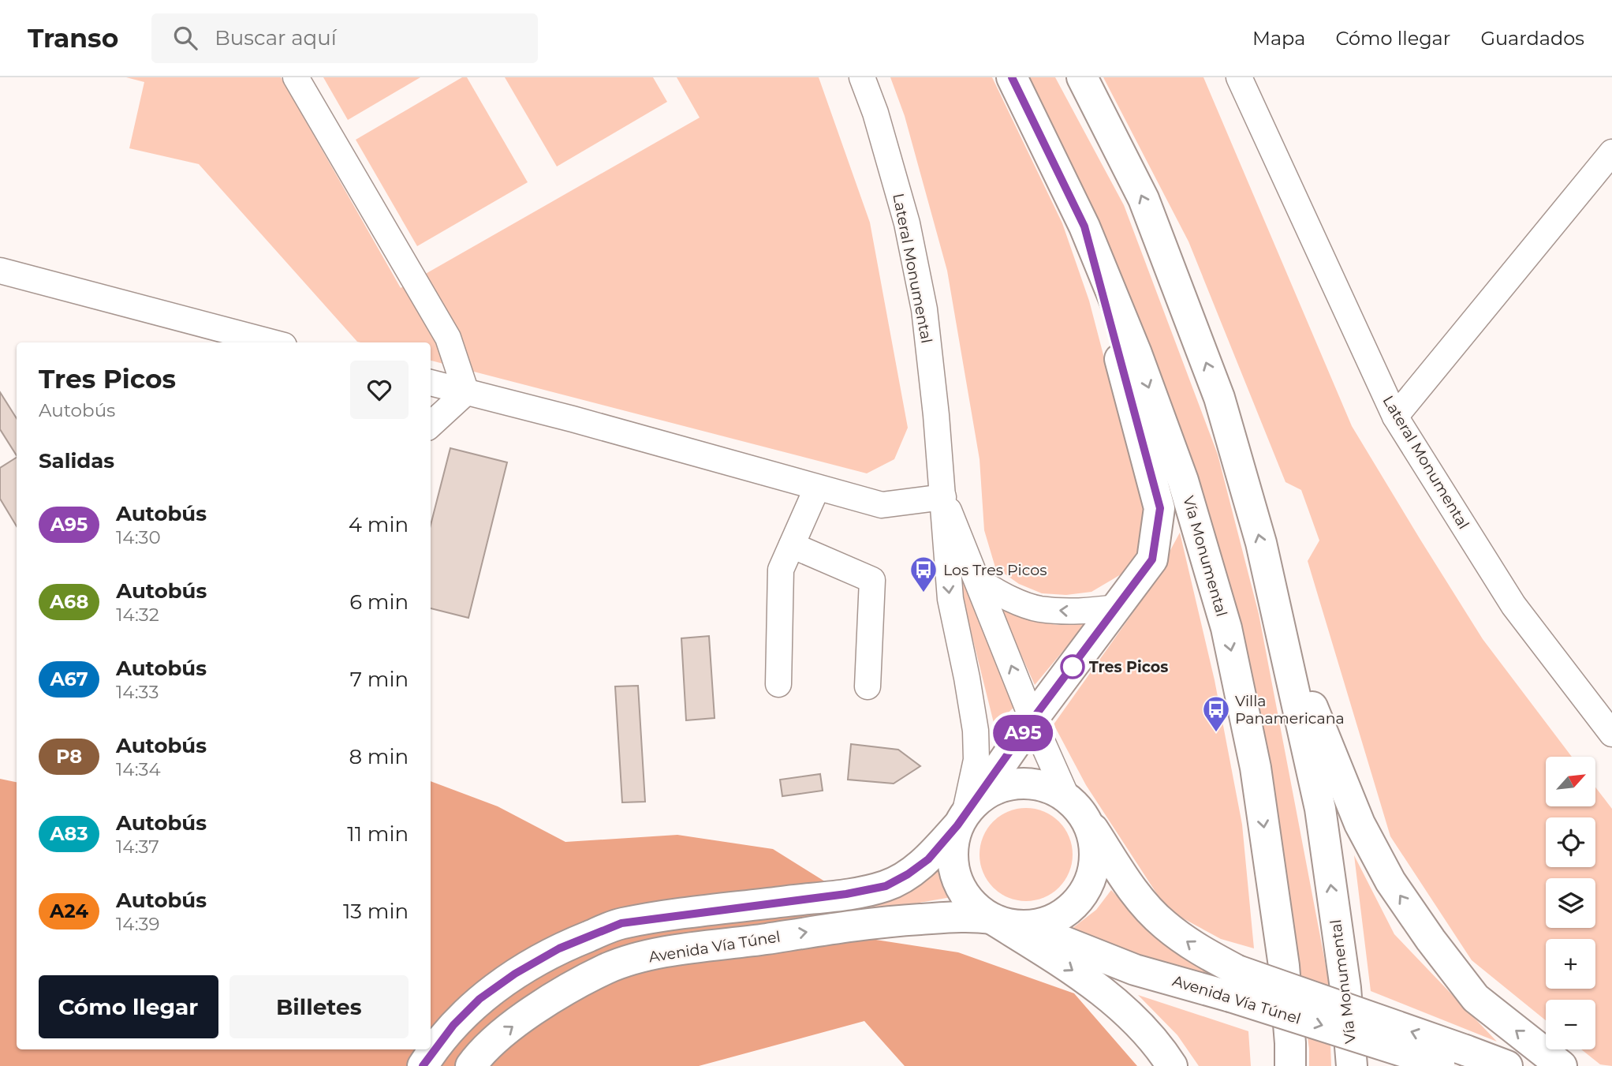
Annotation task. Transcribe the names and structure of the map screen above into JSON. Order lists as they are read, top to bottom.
{
  "streets": {
    "main road": ["Vía Monumental", "Avenida Vía Túnel"],
    "street": ["Lateral Monumental"]
  },
  "crossings": [
    ["Lateral Monumental", "Avenida Vía Túnel"]
  ],
  "places": {
    "bus stop": ["Los Tres Picos", "Villa Panamericana"],
    "other": ["Tres Picos"]
  },
  "lines": ["bus line A95"],
  "north": "top right",
  "page": {
    "header": "Transo",
    "search": "Buscar aquí",
    "nav": ["Mapa", "Cómo llegar", "Guardados"],
    "on_map": "A95",
    "heading": [
      ["Tres Picos", "Autobús"],
      "Salidas"
    ],
    "list": [
      {
        "mark": "A95",
        "name": "Autobús",
        "note": "14:30",
        "value": "4 min"
      },
      {
        "mark": "A68",
        "name": "Autobús",
        "note": "14:32",
        "value": "6 min"
      },
      {
        "mark": "A67",
        "name": "Autobús",
        "note": "14:33",
        "value": "7 min"
      },
      {
        "mark": "P8",
        "name": "Autobús",
        "note": "14:34",
        "value": "8 min"
      },
      {
        "mark": "A83",
        "name": "Autobús",
        "note": "14:37",
        "value": "11 min"
      },
      {
        "mark": "A24",
        "name": "Autobús",
        "note": "14:39",
        "value": "13 min"
      }
    ],
    "map_buttons": ["+", "−"],
    "buttons": ["Cómo llegar", "Billetes"]
  }
}
